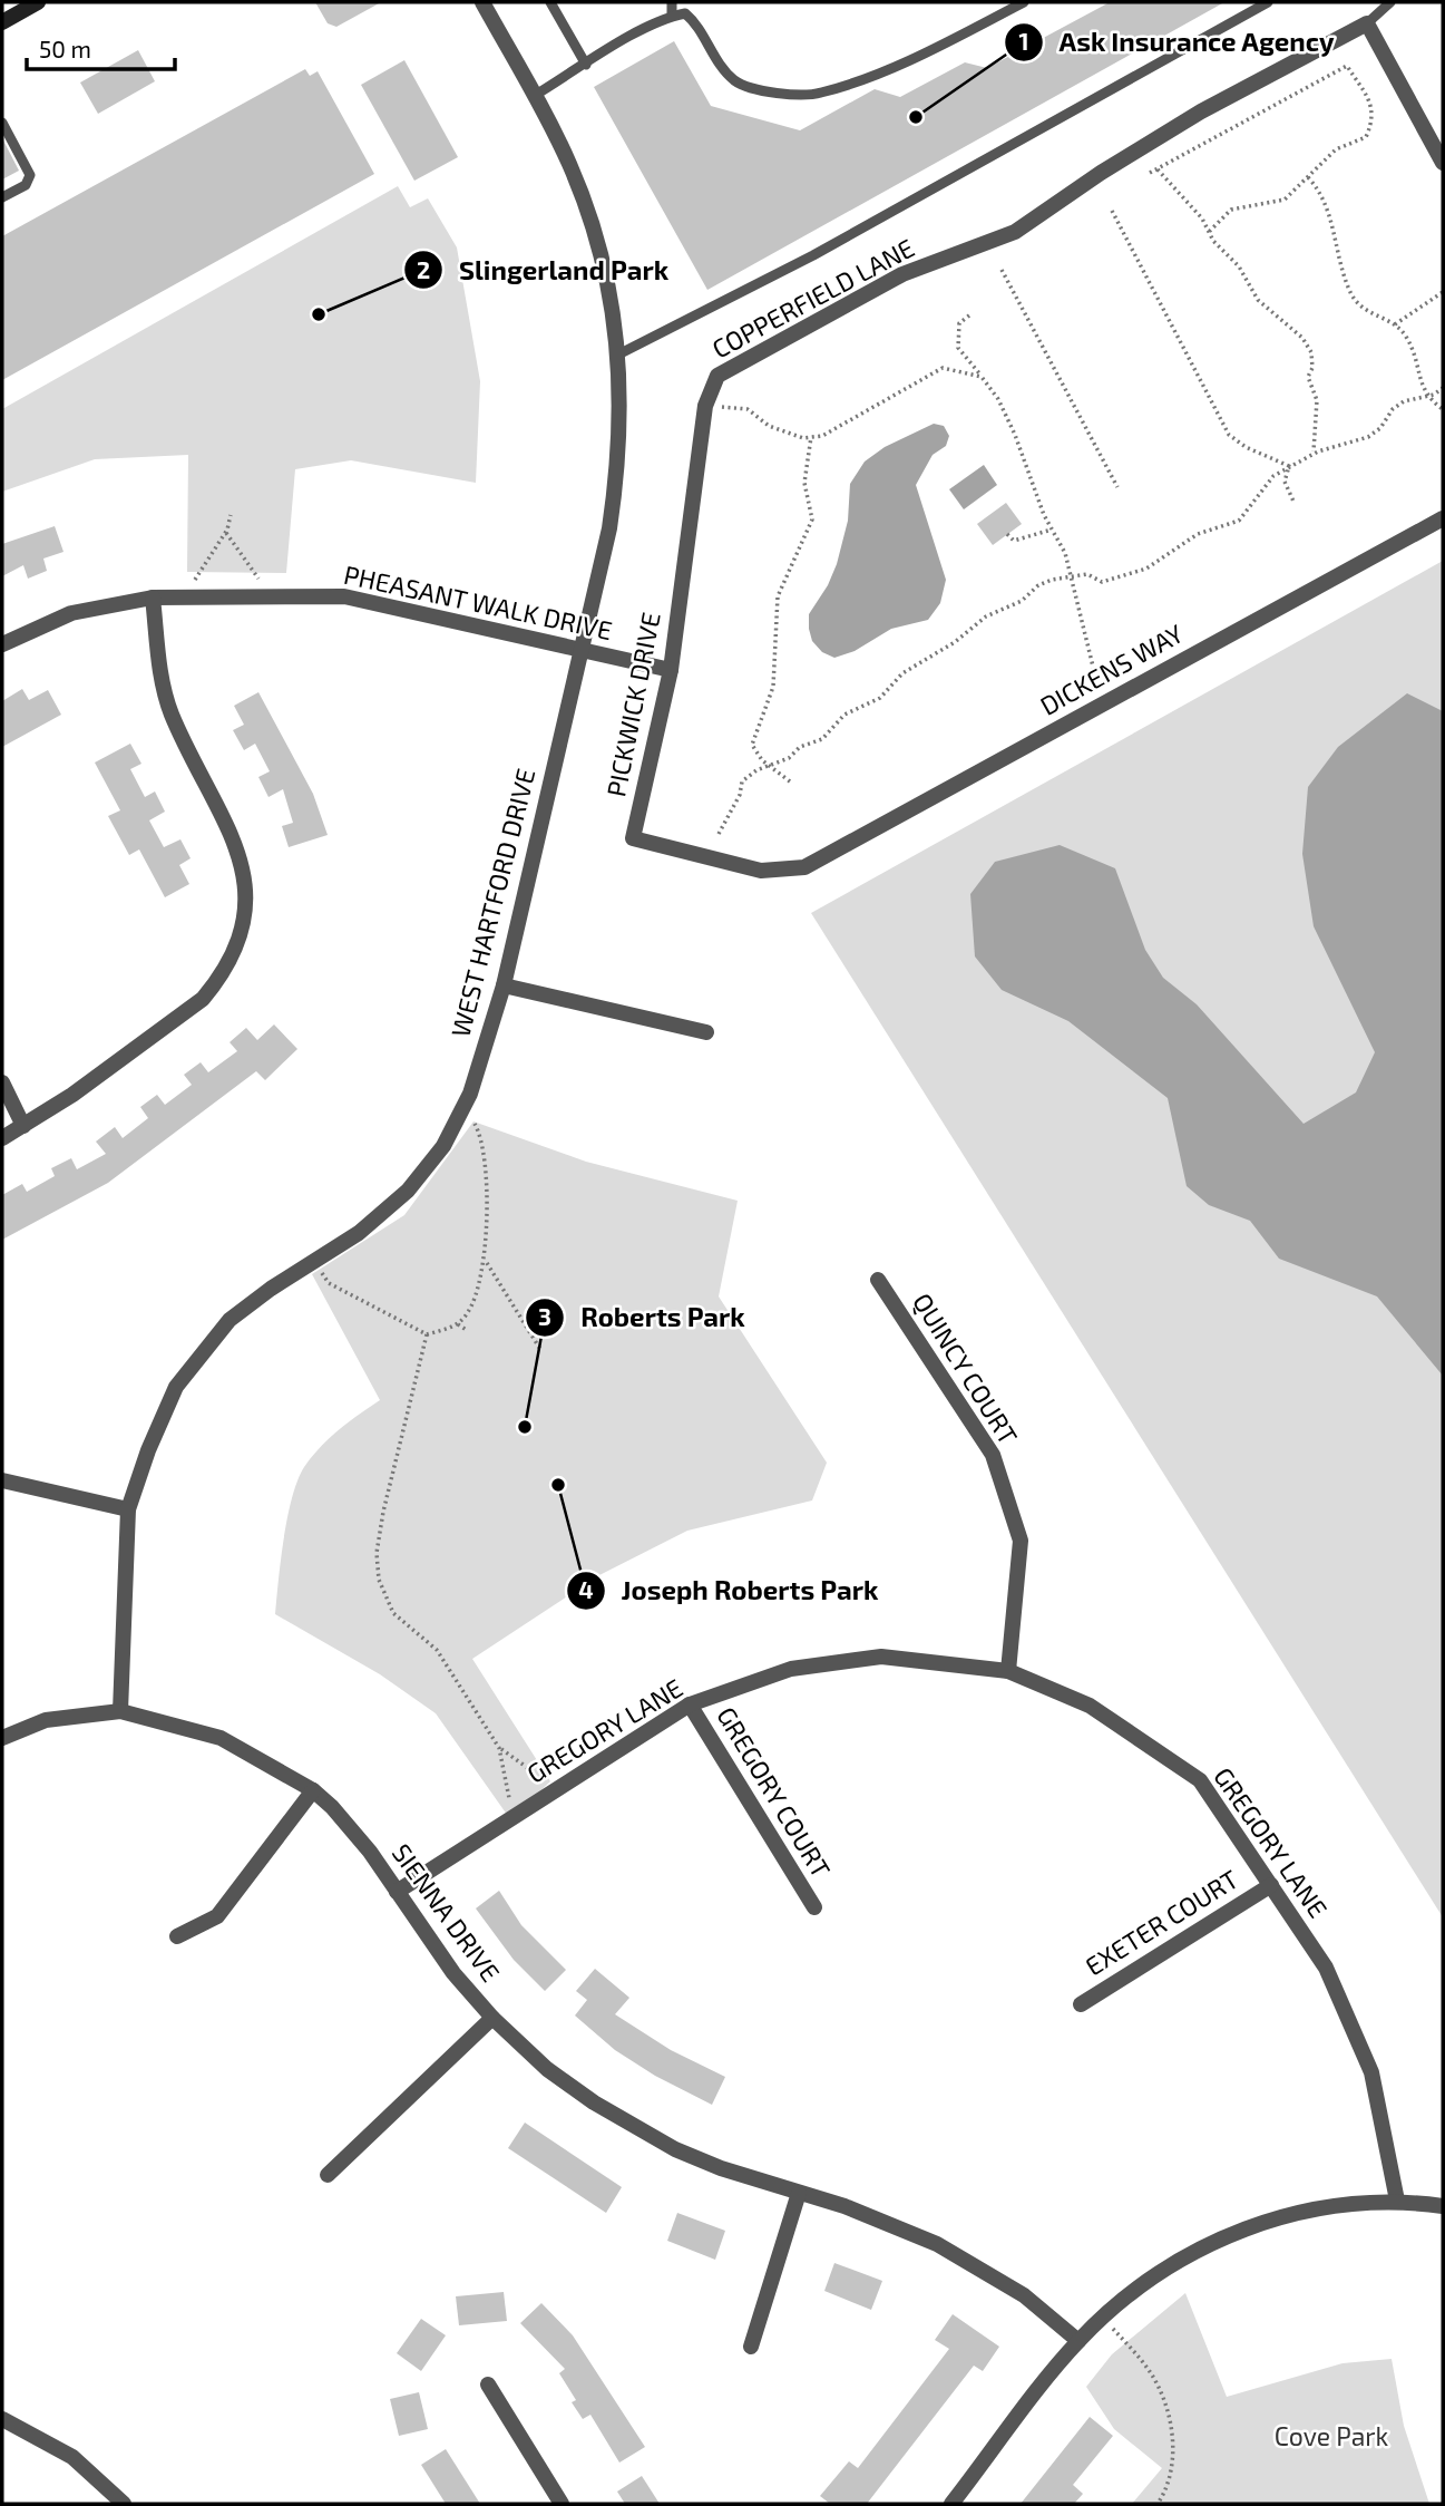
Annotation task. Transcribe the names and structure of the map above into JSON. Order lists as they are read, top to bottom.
{
  "streets": {
    "street": [
      "COPPERFIELD LANE",
      "PHEASANT WALK DRIVE",
      "DICKENS WAY",
      "PICKWICK DRIVE",
      "WEST HARTFORD DRIVE",
      "QUINCY COURT",
      "GREGORY LANE",
      "GREGORY COURT",
      "SIENNA DRIVE",
      "EXETER COURT"
    ]
  },
  "crossings": [
    ["COPPERFIELD LANE", "PICKWICK DRIVE"],
    ["PHEASANT WALK DRIVE", "PICKWICK DRIVE"],
    ["PHEASANT WALK DRIVE", "WEST HARTFORD DRIVE"],
    ["DICKENS WAY", "PICKWICK DRIVE"],
    ["WEST HARTFORD DRIVE", "SIENNA DRIVE"],
    ["QUINCY COURT", "GREGORY LANE"],
    ["GREGORY LANE", "GREGORY COURT"],
    ["GREGORY LANE", "SIENNA DRIVE"],
    ["GREGORY LANE", "EXETER COURT"]
  ],
  "parks": ["Cove Park"],
  "places": [
    "Ask Insurance Agency",
    "Slingerland Park",
    "Roberts Park",
    "Joseph Roberts Park"
  ],
  "scale_bar": "50 m"
}
